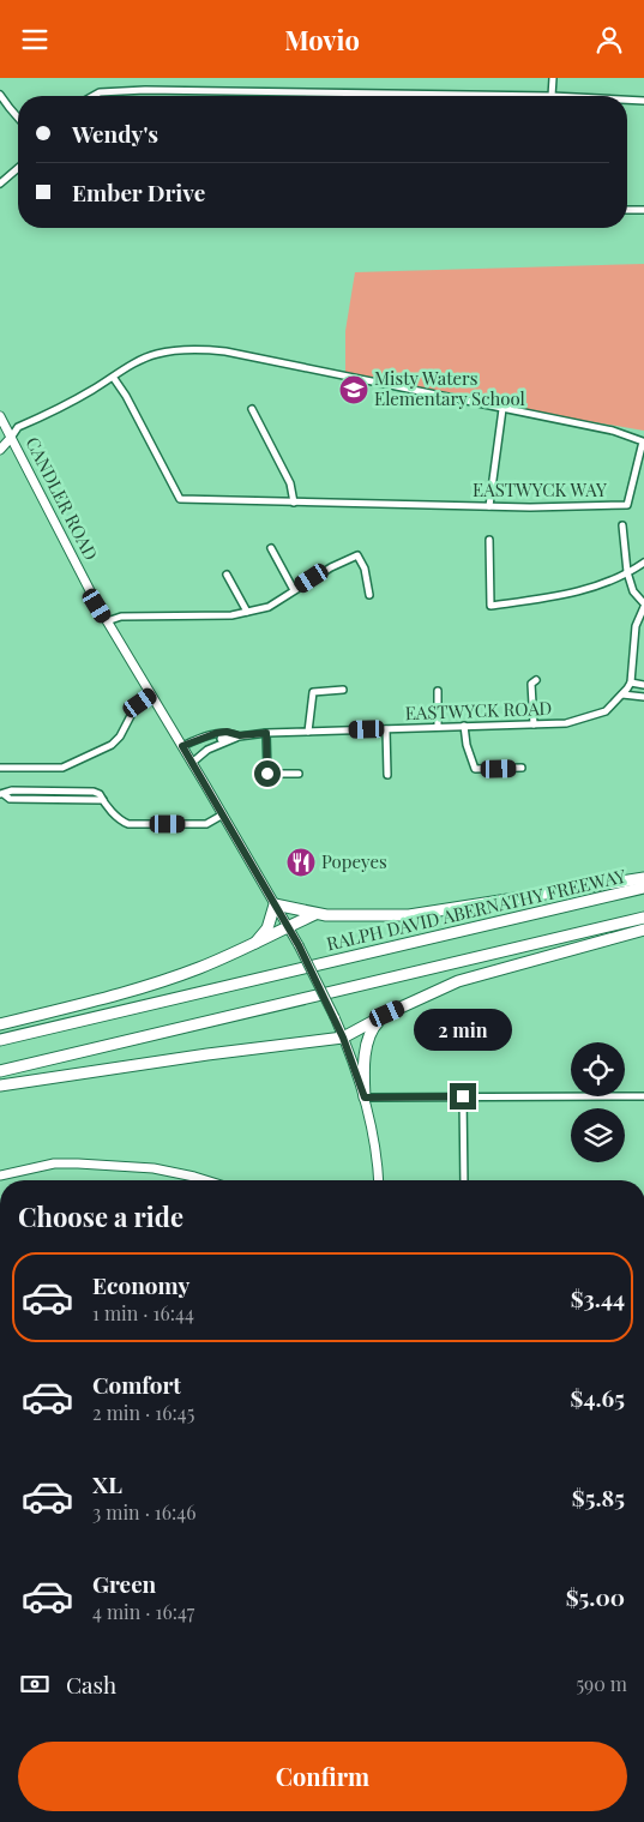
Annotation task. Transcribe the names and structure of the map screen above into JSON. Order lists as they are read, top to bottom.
{
  "streets": {
    "highway": ["RALPH DAVID ABERNATHY FREEWAY"],
    "main road": ["CANDLER ROAD"],
    "street": ["EASTWYCK WAY", "EASTWYCK ROAD"]
  },
  "crossings": [
    ["CANDLER ROAD", "EASTWYCK ROAD"]
  ],
  "places": {
    "school or university": ["Misty Waters Elementary School"],
    "restaurant": ["Popeyes"]
  },
  "page": {
    "header": "Movio",
    "banner": ["Wendy's", "Ember Drive"],
    "bubble": "2 min",
    "heading": "Choose a ride",
    "list": [
      {
        "name": "Economy",
        "note": "1 min · 16:44",
        "value": "$3.44"
      },
      {
        "name": "Comfort",
        "note": "2 min · 16:45",
        "value": "$4.65"
      },
      {
        "name": "XL",
        "note": "3 min · 16:46",
        "value": "$5.85"
      },
      {
        "name": "Green",
        "note": "4 min · 16:47",
        "value": "$5.00"
      }
    ],
    "pay": ["Cash", "590 m"],
    "buttons": "Confirm"
  }
}
